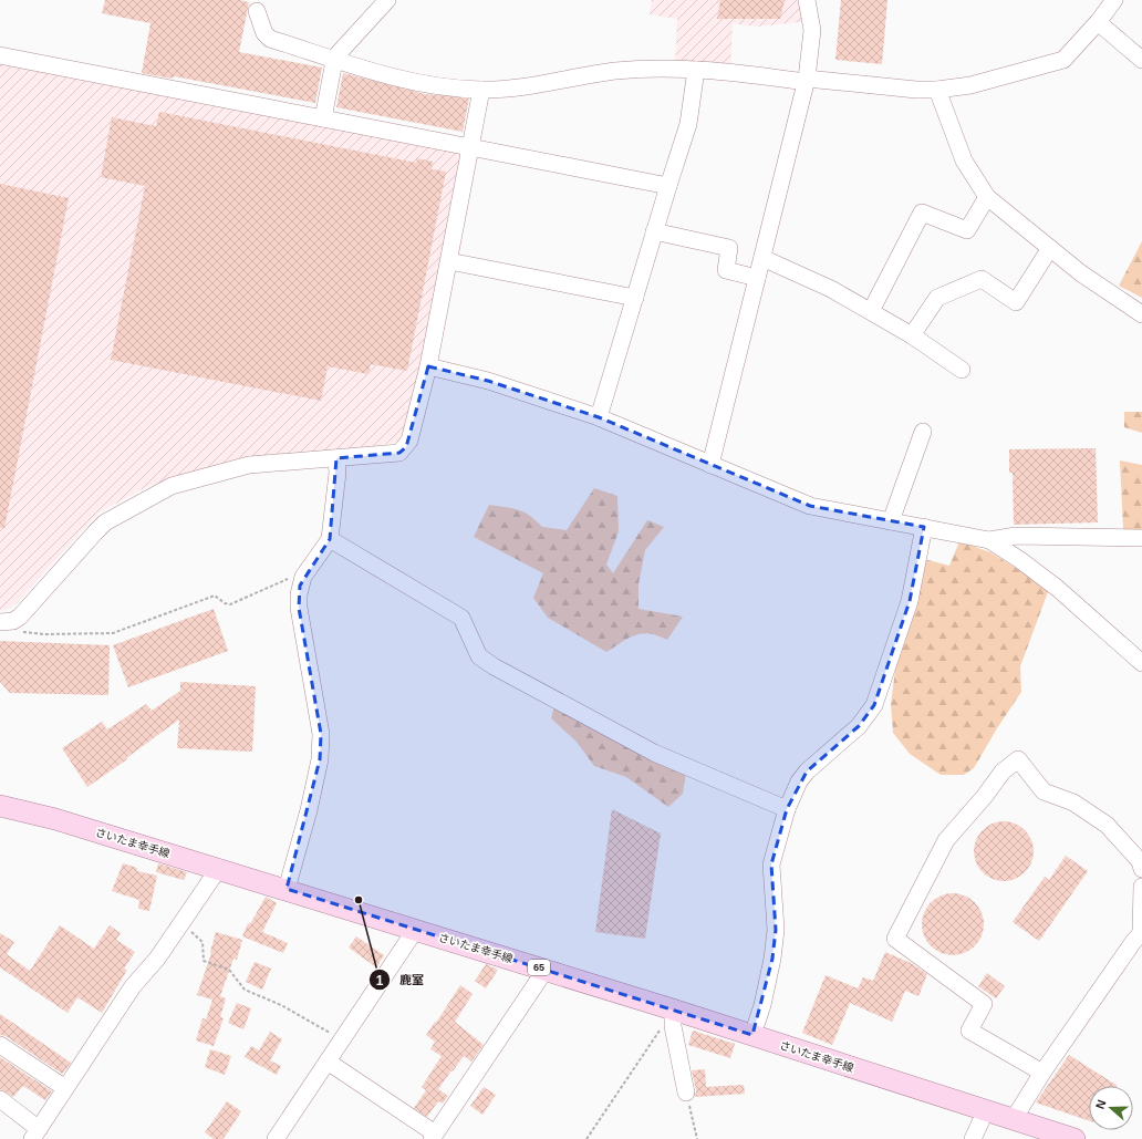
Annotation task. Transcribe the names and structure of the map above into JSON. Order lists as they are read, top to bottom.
{
  "streets": {
    "main road": ["さいたま幸手線", "65"]
  },
  "places": ["鹿室"],
  "north": "left"
}
